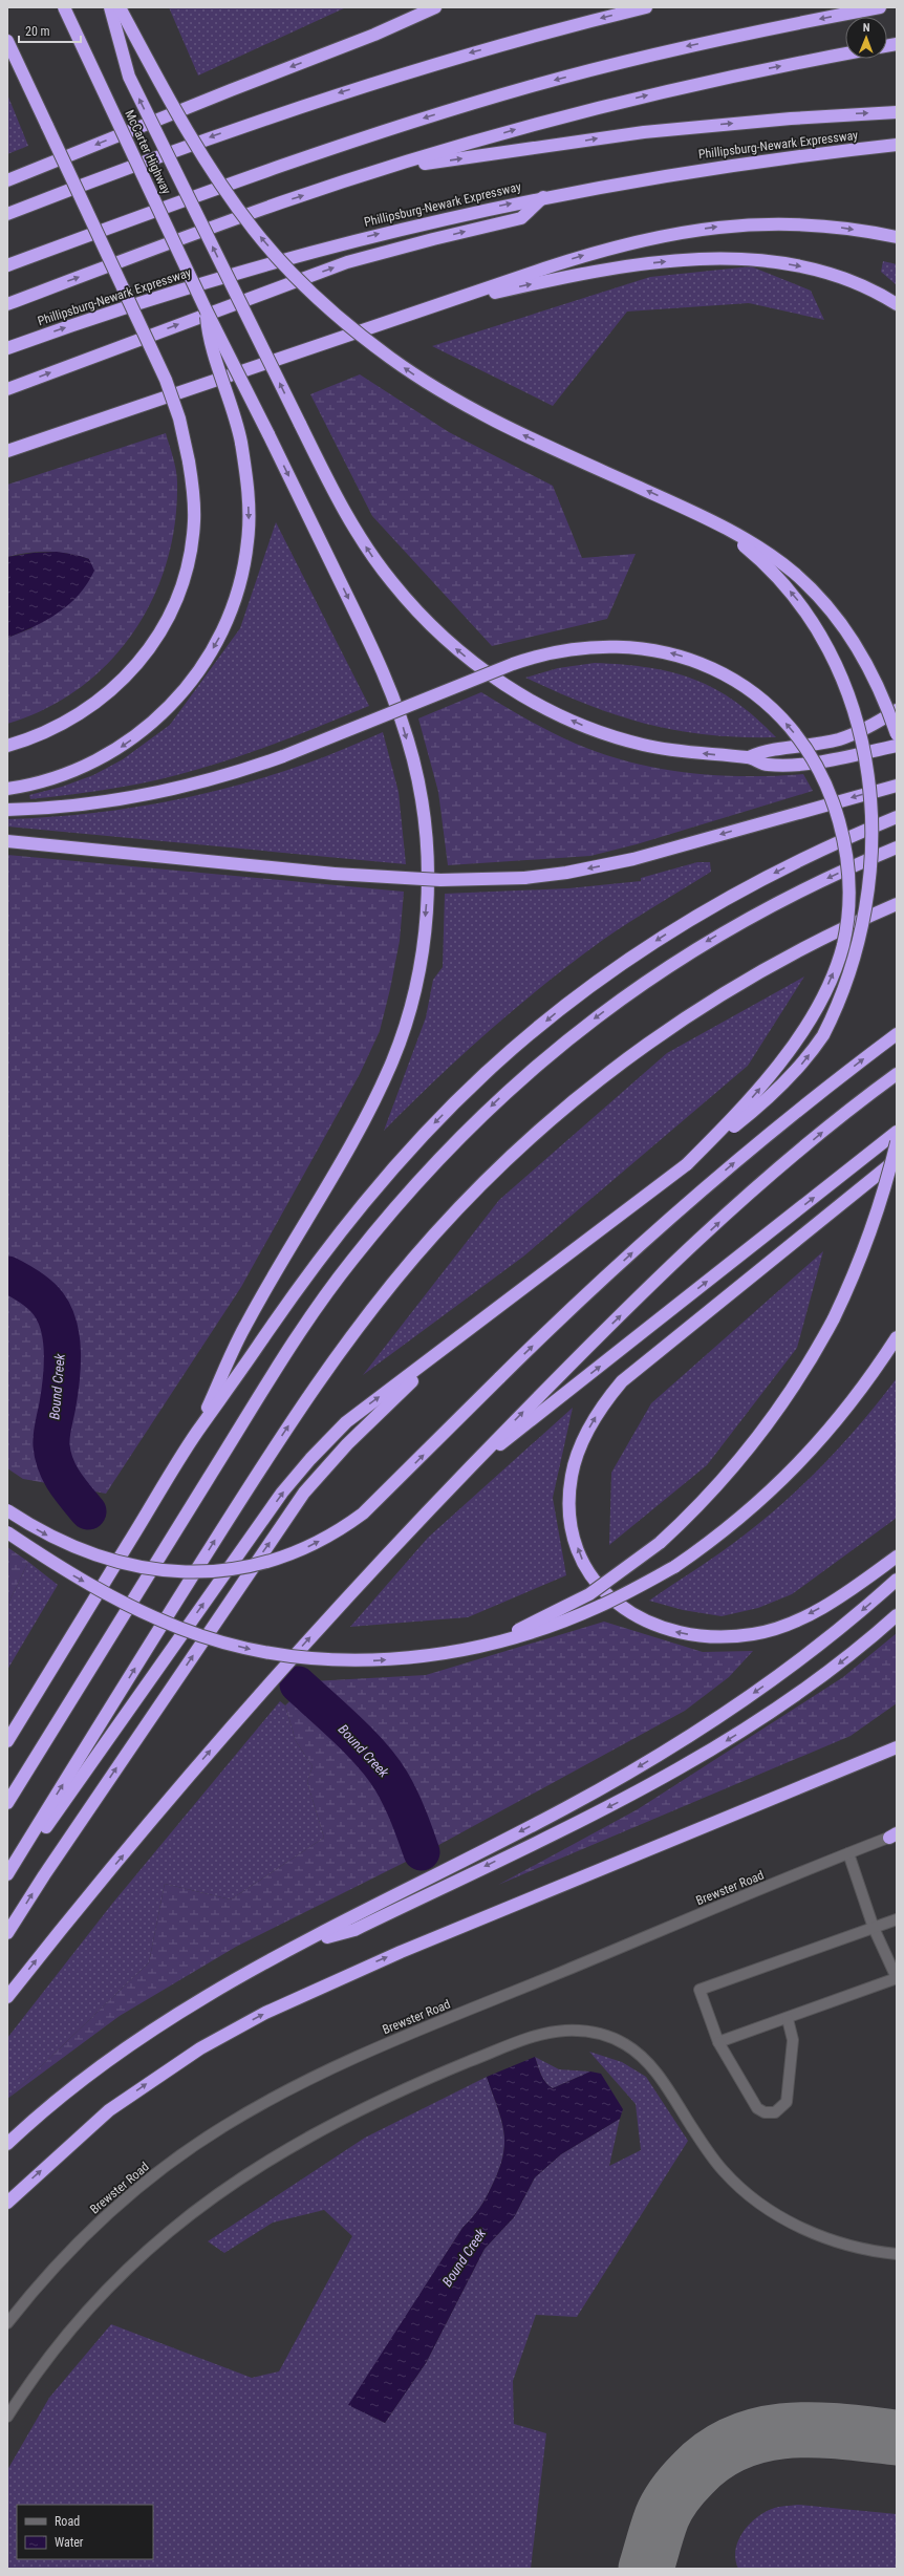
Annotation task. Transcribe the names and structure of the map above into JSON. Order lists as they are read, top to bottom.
{
  "streets": {
    "highway": ["Phillipsburg-Newark Expressway", "McCarter Highway"],
    "street": ["Brewster Road"]
  },
  "one_way": ["McCarter Highway"],
  "water": ["Bound Creek"],
  "legend": ["Road", "Water"],
  "scale_bar": "20 m",
  "north": "top"
}
